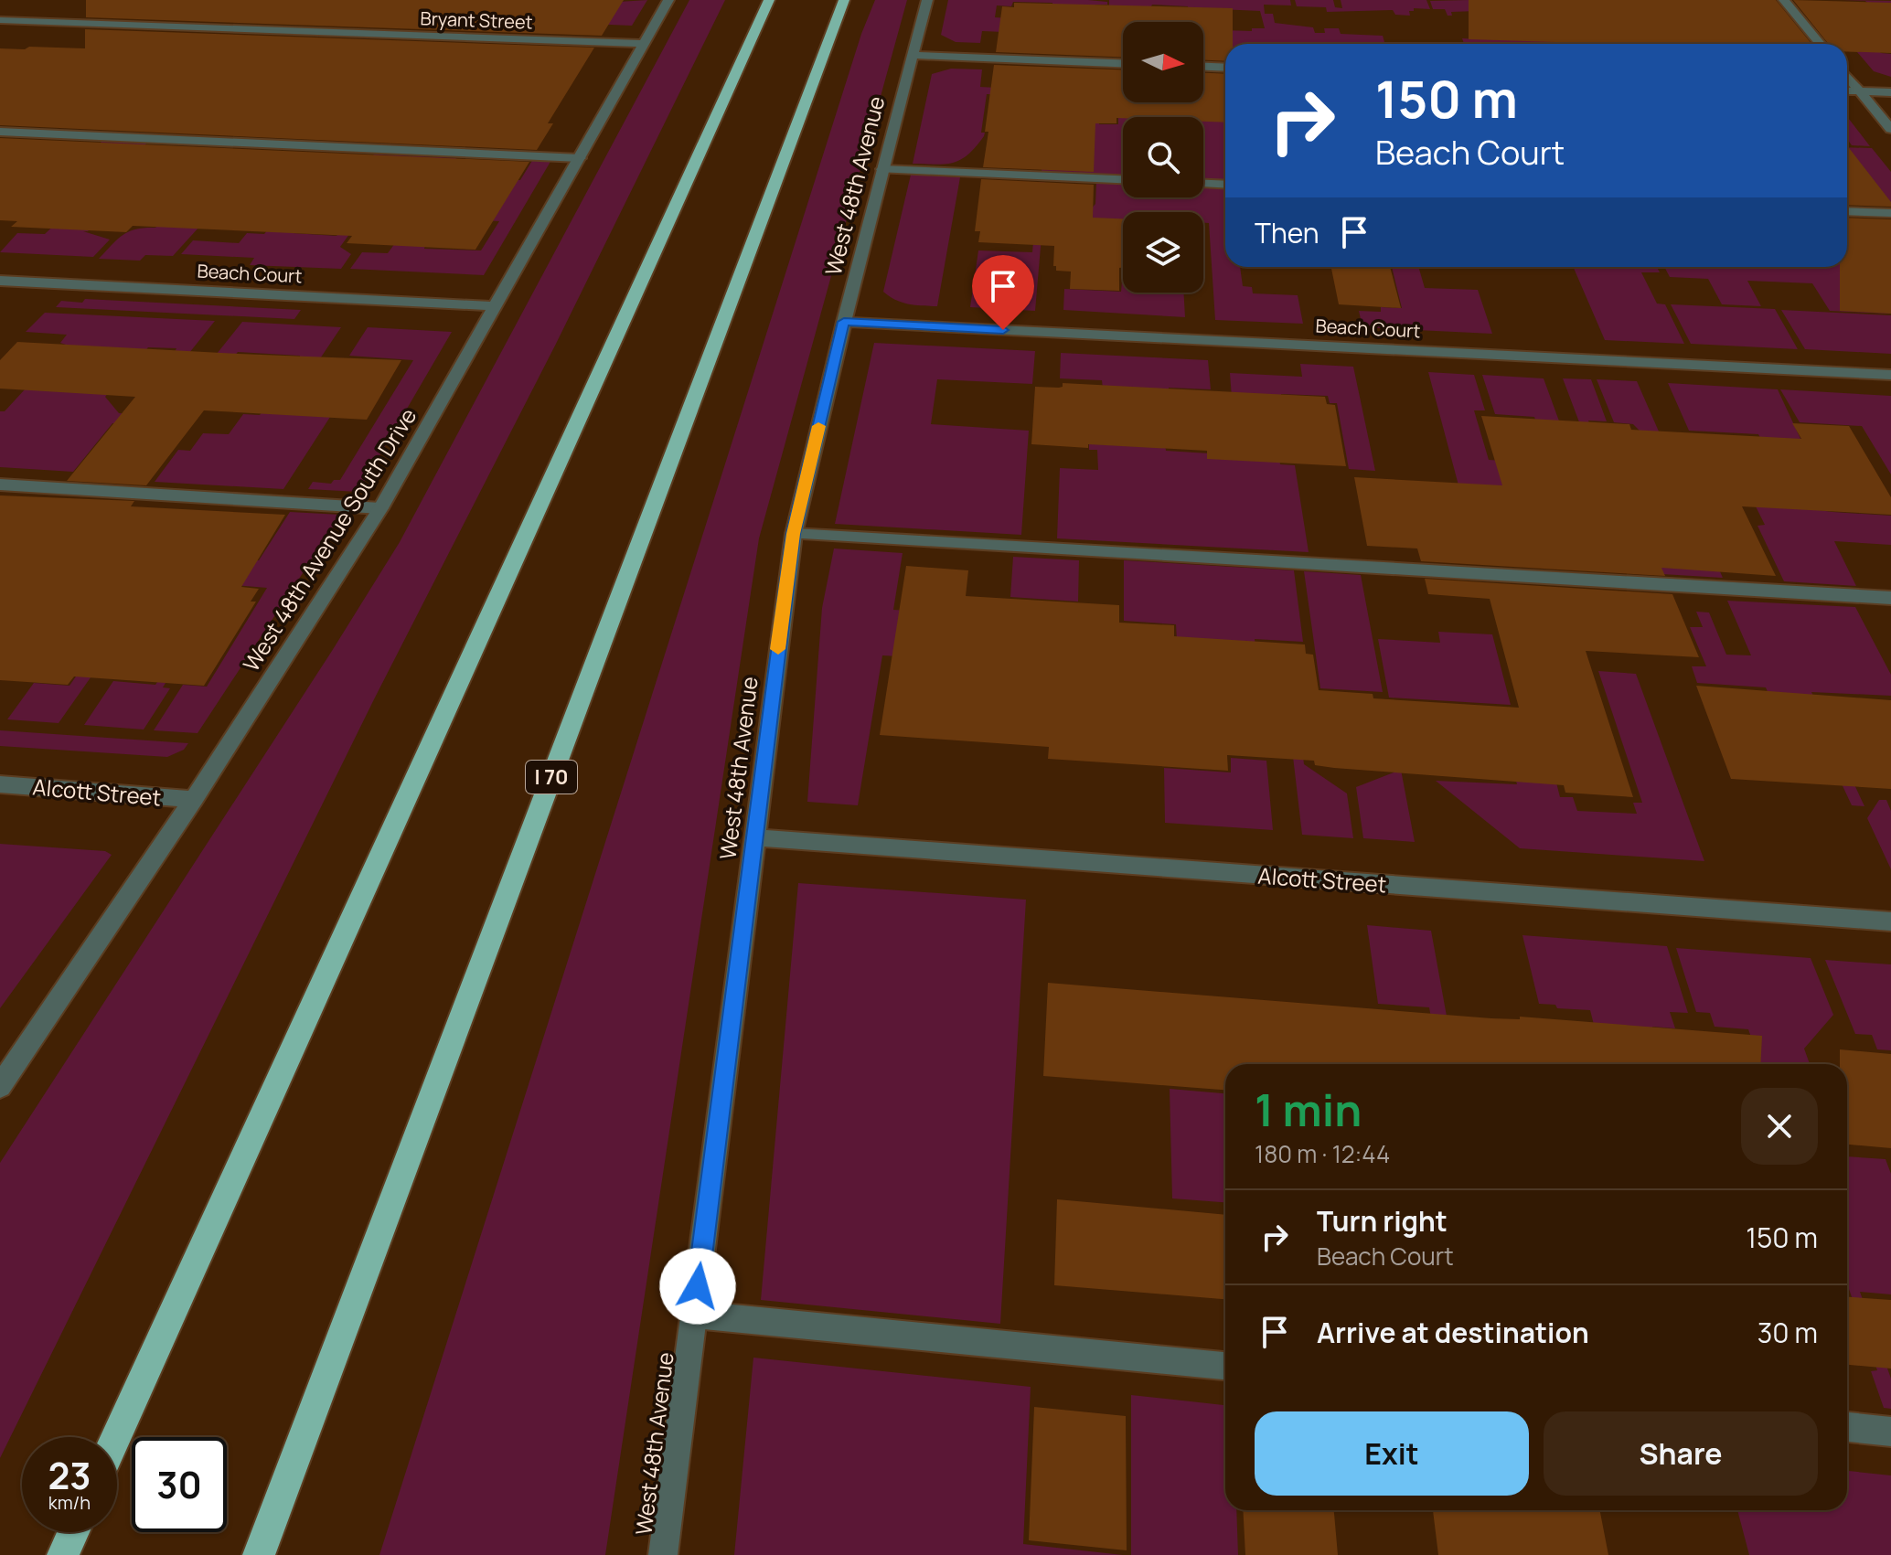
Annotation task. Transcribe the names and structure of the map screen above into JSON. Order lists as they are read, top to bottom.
{
  "streets": {
    "highway": ["I 70"],
    "street": [
      "Bryant Street",
      "West 48th Avenue",
      "Beach Court",
      "West 48th Avenue South Drive",
      "Alcott Street"
    ]
  },
  "crossings": [
    ["Bryant Street", "West 48th Avenue South Drive"],
    ["West 48th Avenue", "Beach Court"],
    ["West 48th Avenue", "Alcott Street"],
    ["Beach Court", "West 48th Avenue South Drive"],
    ["West 48th Avenue South Drive", "Alcott Street"]
  ],
  "north": "right",
  "page": {
    "turn": ["150 m", "Beach Court"],
    "then": "Then",
    "heading": ["1 min", "180 m · 12:44"],
    "list": [
      {
        "name": "Turn right",
        "note": "Beach Court",
        "value": "150 m"
      },
      {
        "name": "Arrive at destination",
        "value": "30 m"
      }
    ],
    "buttons": ["Exit", "Share"],
    "speed": "23 km/h",
    "limit": "30"
  }
}
